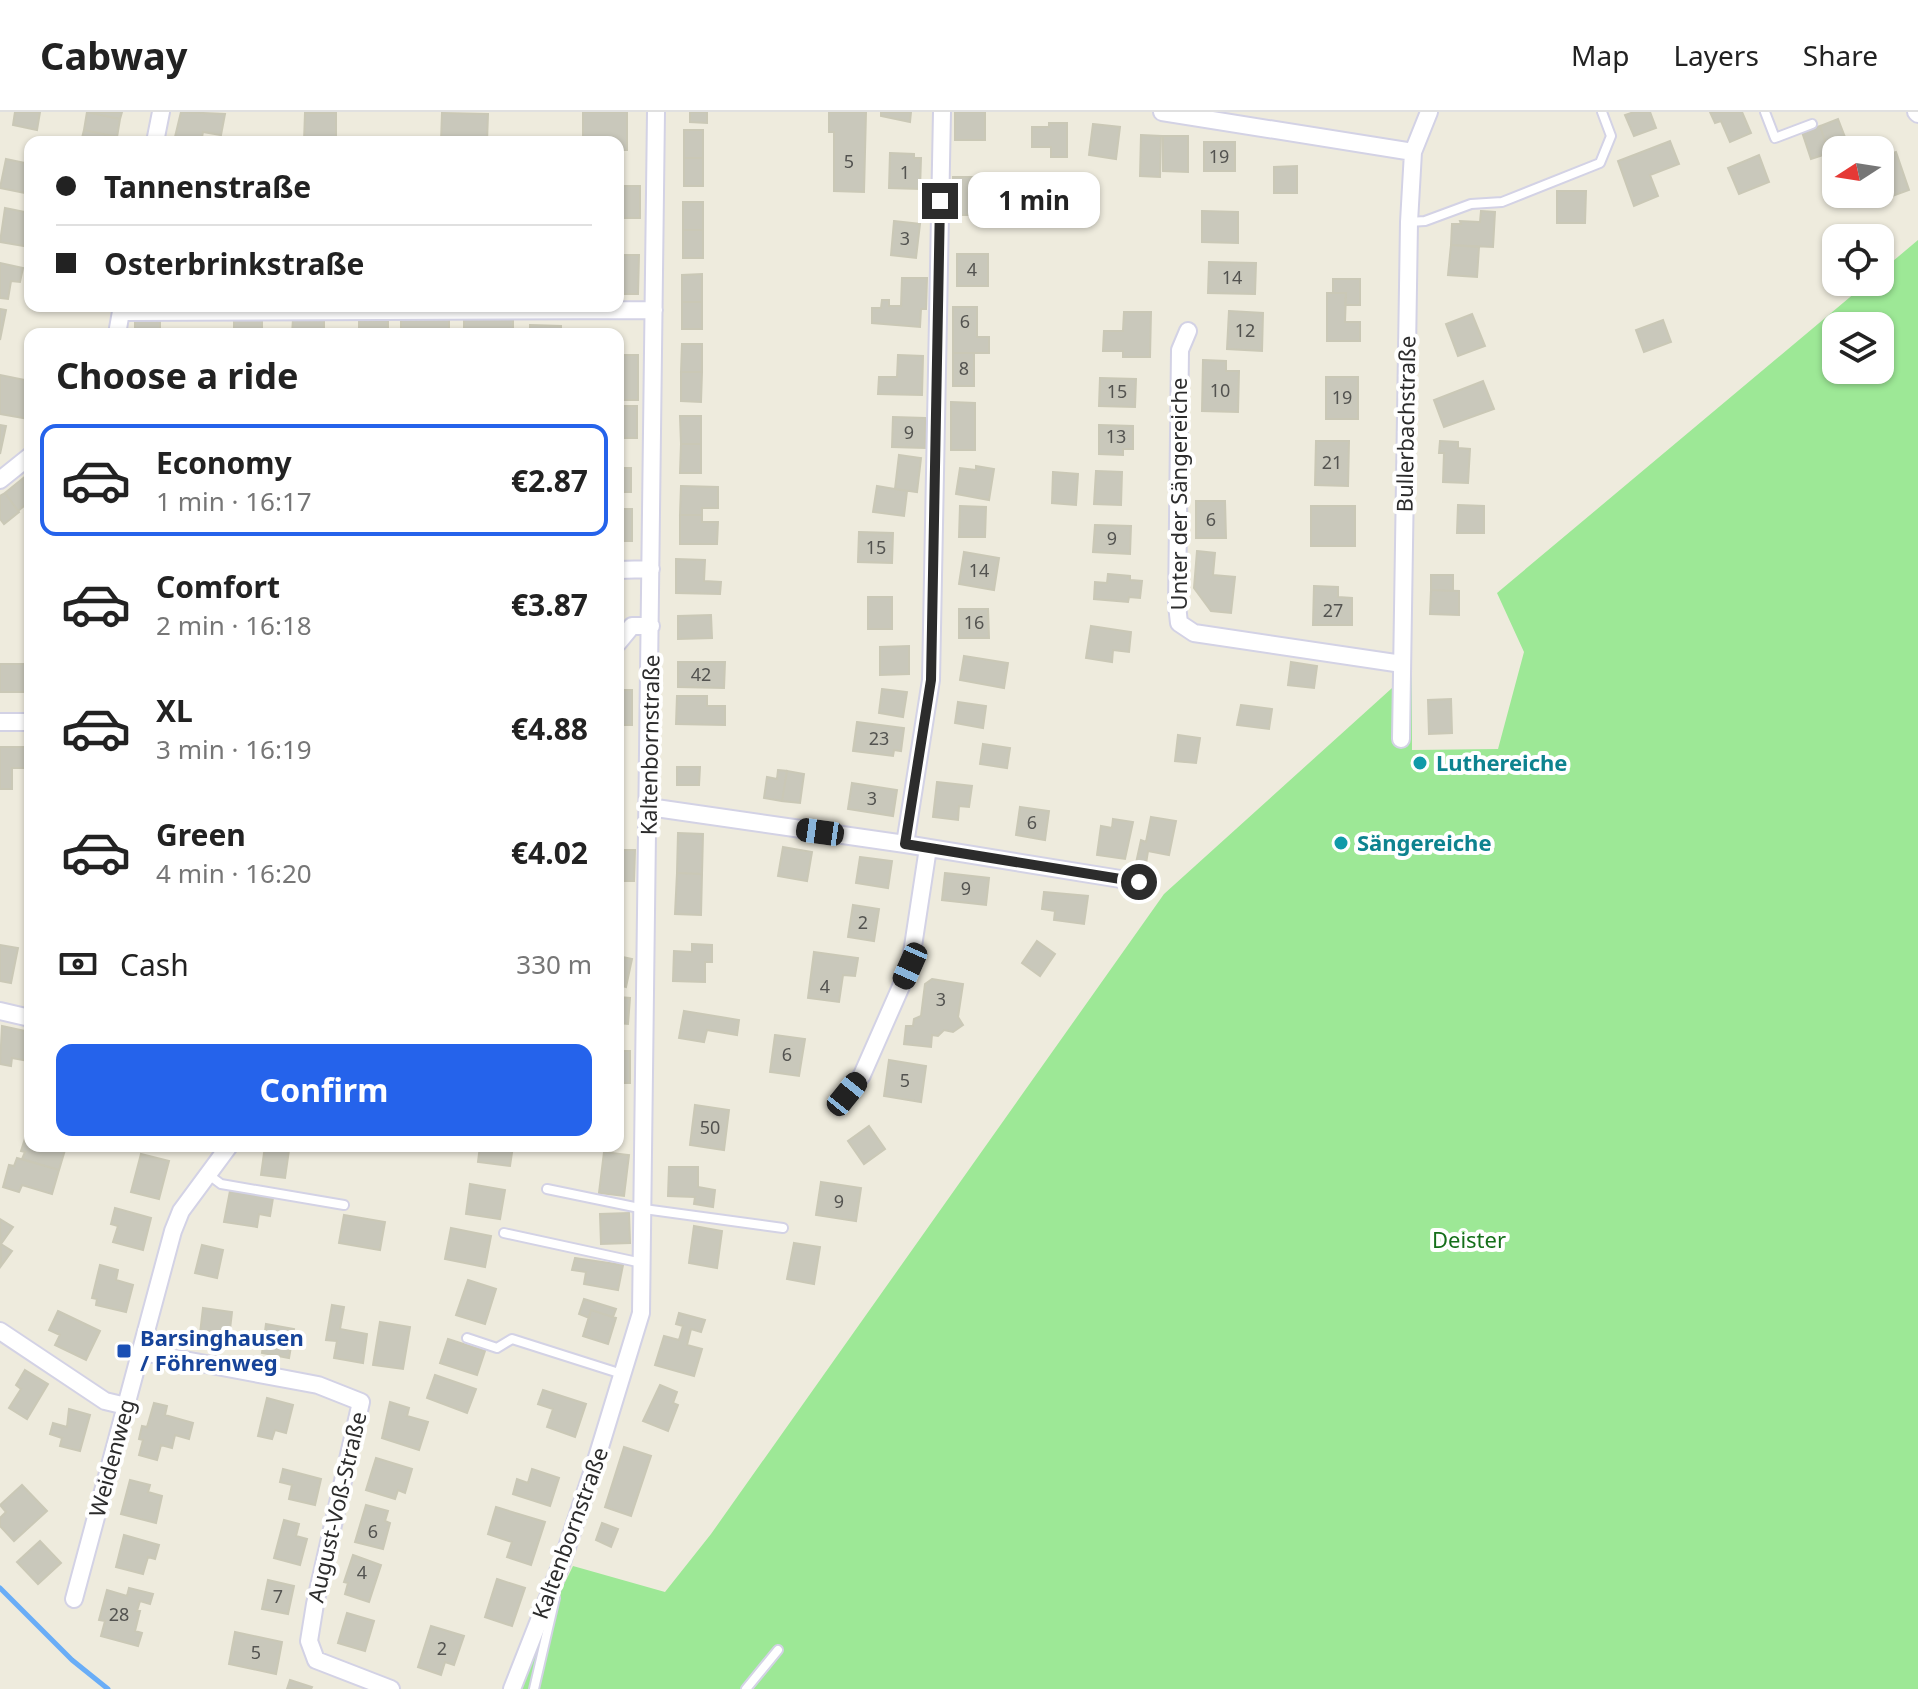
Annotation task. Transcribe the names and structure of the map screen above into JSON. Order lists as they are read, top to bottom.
{
  "streets": {
    "street": [
      "Bullerbachstraße",
      "Unter der Sängereiche",
      "Kaltenbornstraße",
      "Weidenweg",
      "August-Voß-Straße"
    ]
  },
  "crossings": [
    ["Bullerbachstraße", "Unter der Sängereiche"],
    ["Weidenweg", "August-Voß-Straße"]
  ],
  "parks": ["Deister"],
  "places": {
    "other": ["Luthereiche", "Sängereiche"],
    "transit": ["Barsinghausen / Föhrenweg"]
  },
  "house_numbers": [
    "19",
    "5",
    "1",
    "3",
    "4",
    "14",
    "6",
    "12",
    "8",
    "10",
    "15",
    "19",
    "9",
    "13",
    "21",
    "6",
    "9",
    "15",
    "14",
    "27",
    "16",
    "42",
    "23",
    "3",
    "6",
    "9",
    "2",
    "4",
    "3",
    "6",
    "5",
    "50",
    "9",
    "6",
    "4",
    "7",
    "28",
    "2",
    "5"
  ],
  "north": "left",
  "page": {
    "header": "Cabway",
    "nav": ["Map", "Layers", "Share"],
    "banner": ["Tannenstraße", "Osterbrinkstraße"],
    "bubble": "1 min",
    "heading": "Choose a ride",
    "list": [
      {
        "name": "Economy",
        "note": "1 min · 16:17",
        "value": "€2.87"
      },
      {
        "name": "Comfort",
        "note": "2 min · 16:18",
        "value": "€3.87"
      },
      {
        "name": "XL",
        "note": "3 min · 16:19",
        "value": "€4.88"
      },
      {
        "name": "Green",
        "note": "4 min · 16:20",
        "value": "€4.02"
      }
    ],
    "pay": ["Cash", "330 m"],
    "buttons": "Confirm"
  }
}
